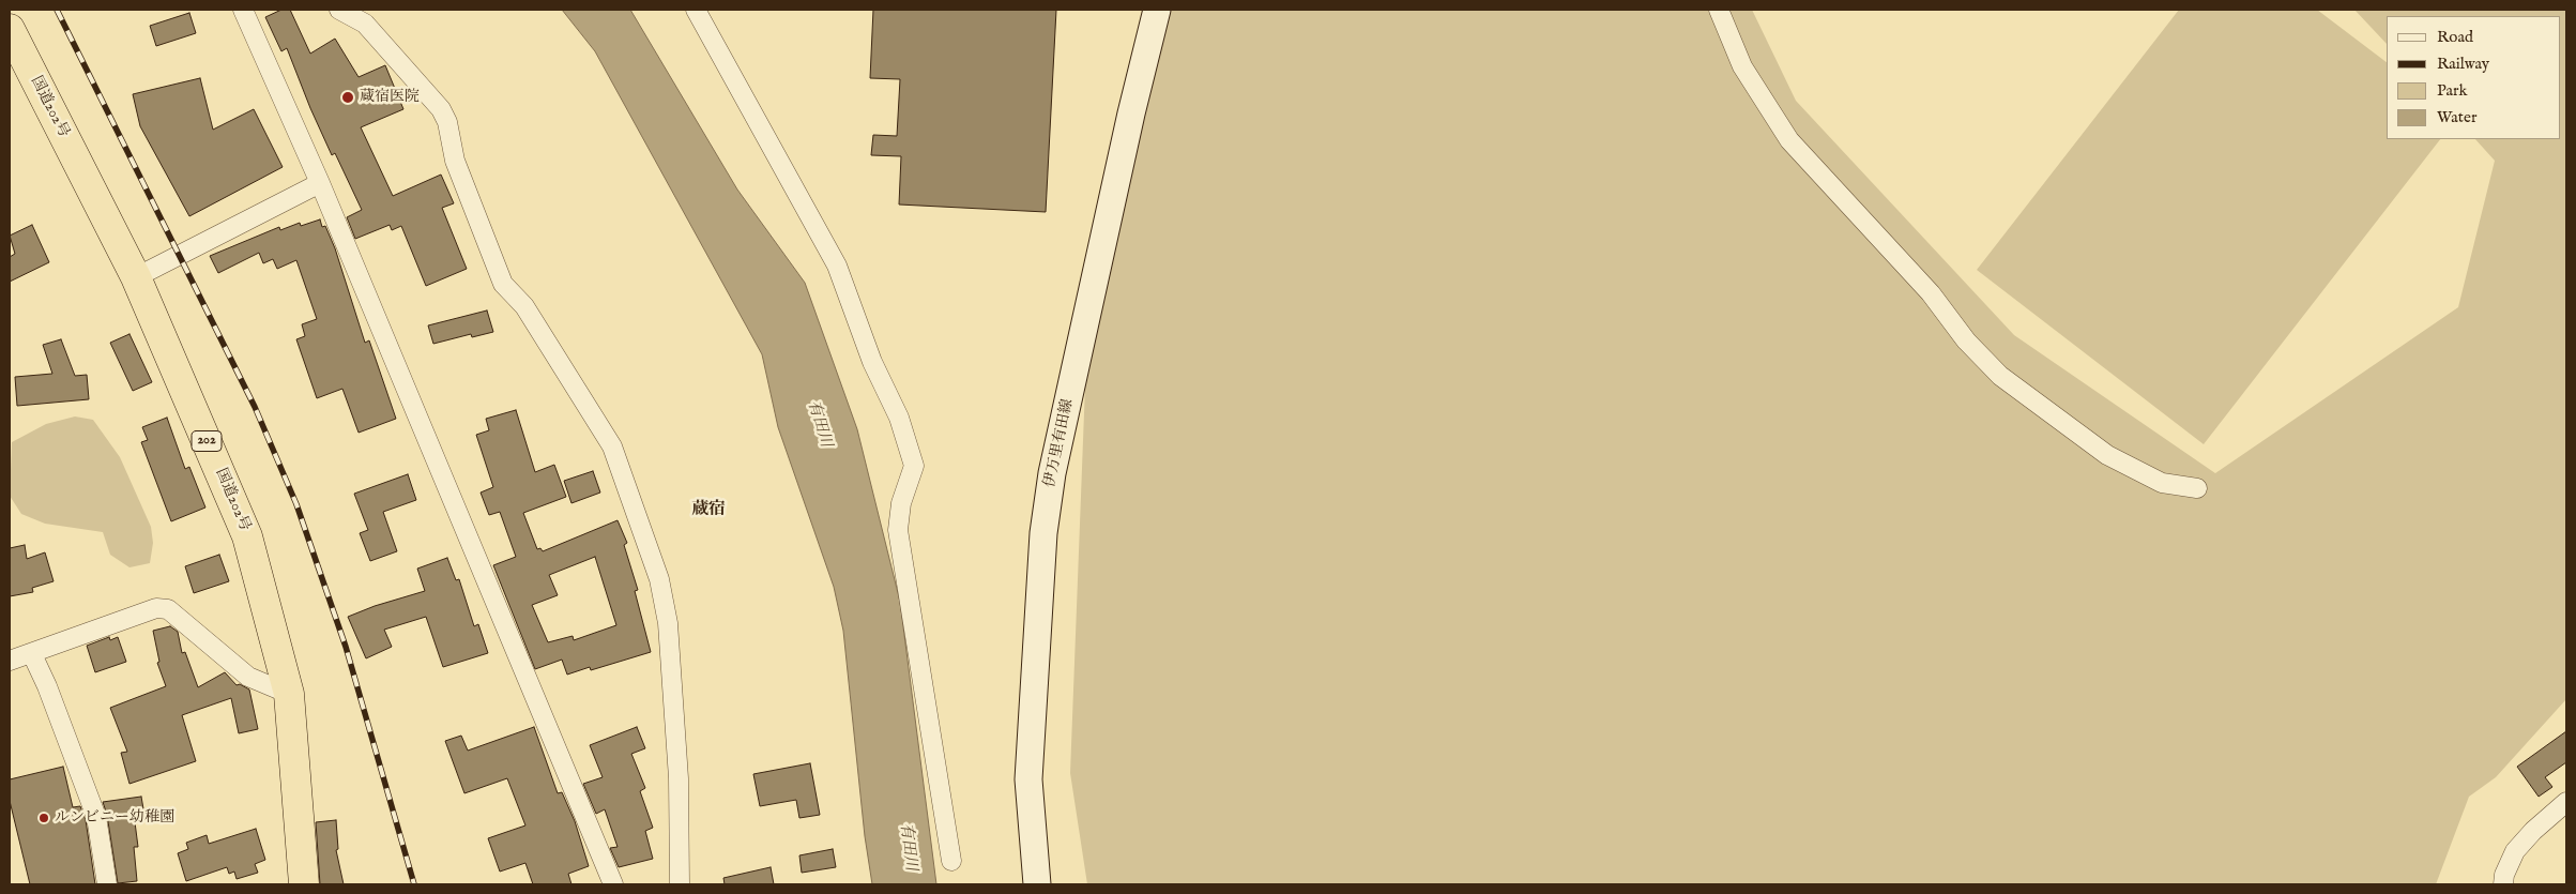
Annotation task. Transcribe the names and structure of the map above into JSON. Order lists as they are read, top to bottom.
{
  "streets": {
    "highway": ["国道202号", "202"],
    "main road": ["伊万里有田線"]
  },
  "districts": ["蔵宿"],
  "water": ["有田川"],
  "places": ["蔵宿医院", "ルンビニー幼稚園"],
  "legend": [
    "Road",
    "Railway",
    "Park",
    "Water"
  ]
}
